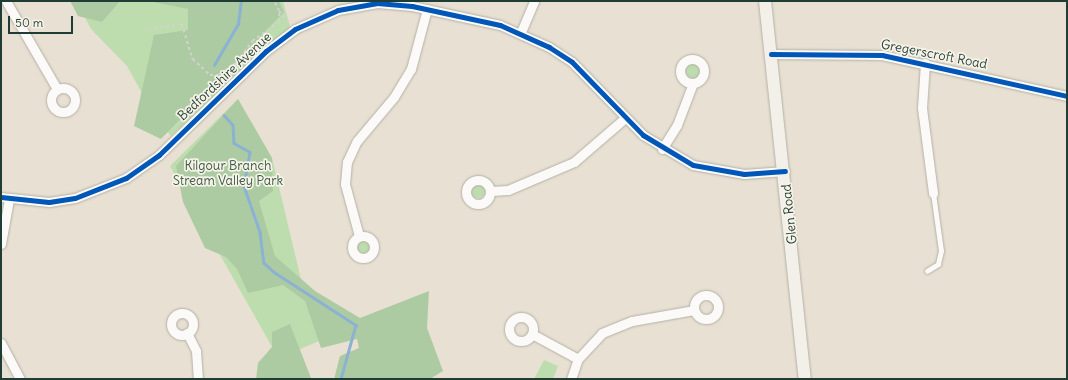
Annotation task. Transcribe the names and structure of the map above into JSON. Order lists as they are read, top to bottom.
{
  "streets": {
    "main road": ["Glen Road"],
    "street": ["Gregerscroft Road", "Bedfordshire Avenue"]
  },
  "crossings": [
    ["Gregerscroft Road", "Glen Road"],
    ["Bedfordshire Avenue", "Glen Road"]
  ],
  "parks": ["Kilgour Branch Stream Valley Park"],
  "scale_bar": "50 m"
}
